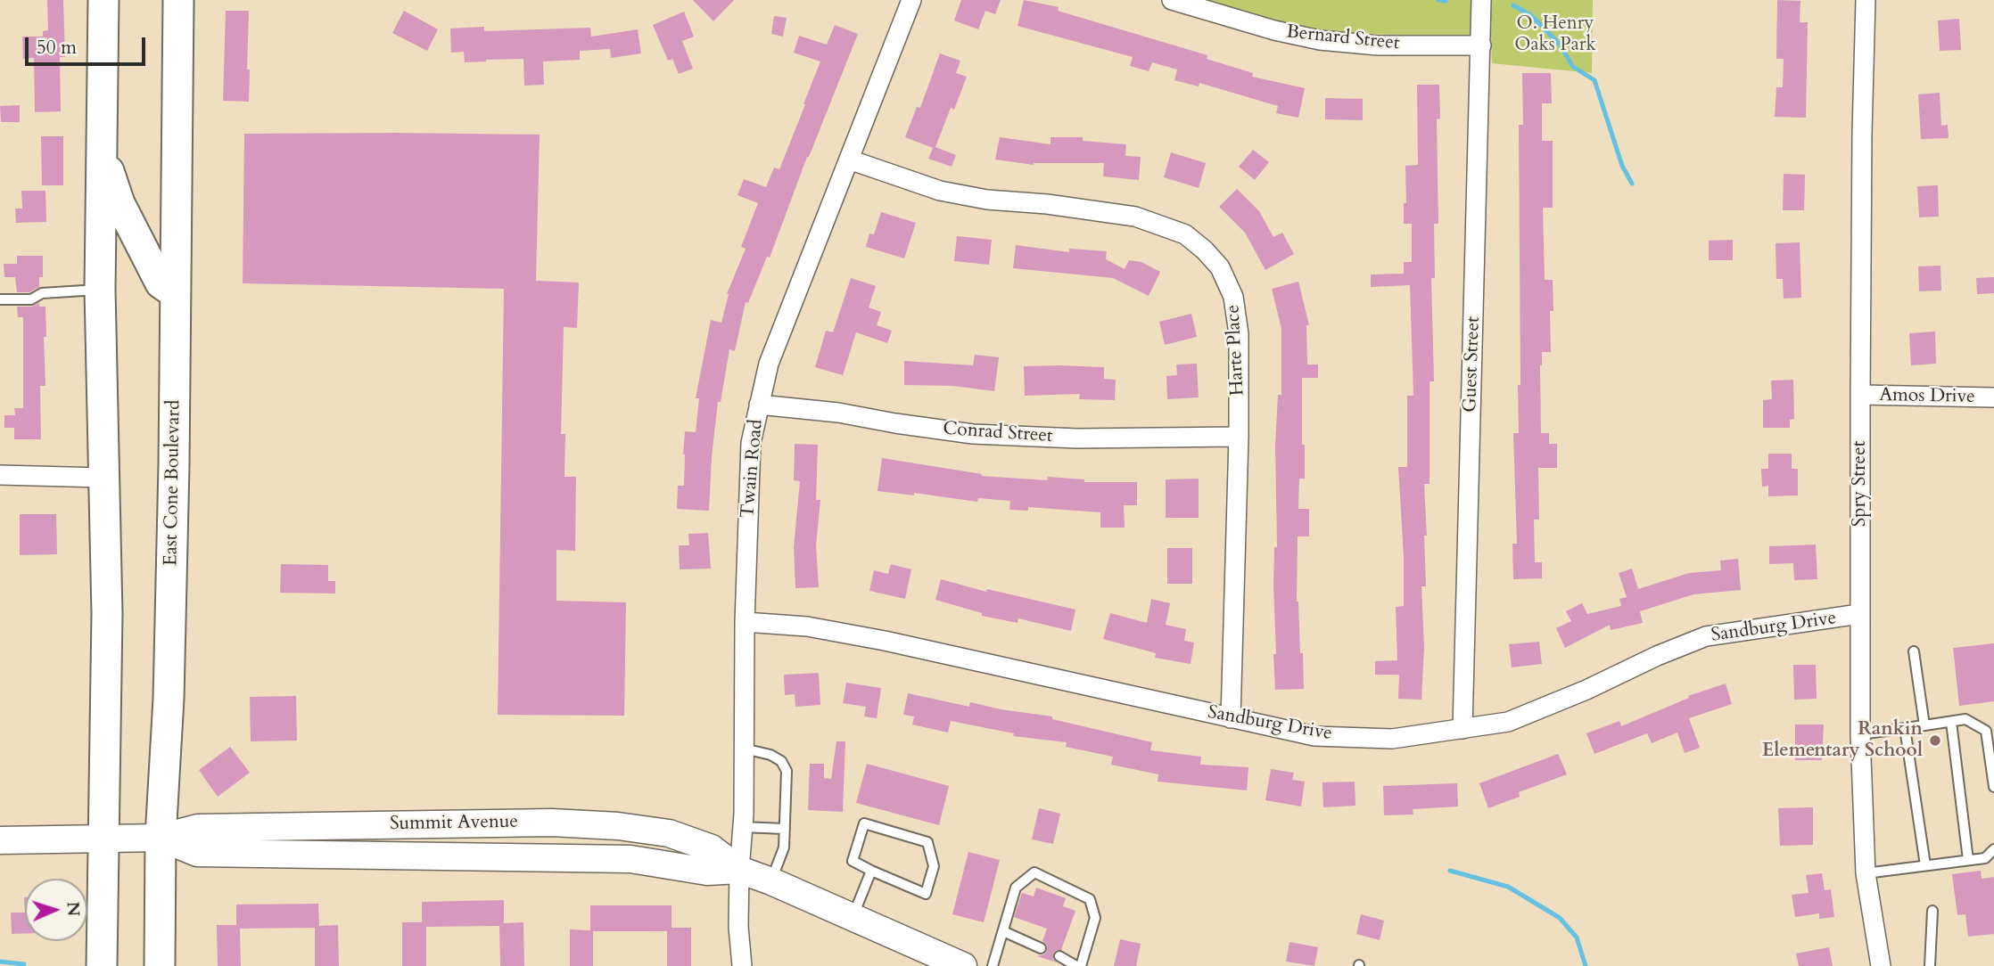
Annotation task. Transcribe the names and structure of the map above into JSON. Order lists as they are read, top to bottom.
{
  "streets": {
    "main road": ["East Cone Boulevard", "Summit Avenue"],
    "street": [
      "Bernard Street",
      "Harte Place",
      "Guest Street",
      "Amos Drive",
      "Conrad Street",
      "Twain Road",
      "Spry Street",
      "Sandburg Drive"
    ]
  },
  "crossings": [
    ["Bernard Street", "Guest Street"],
    ["Harte Place", "Conrad Street"],
    ["Harte Place", "Twain Road"],
    ["Harte Place", "Sandburg Drive"],
    ["Guest Street", "Sandburg Drive"],
    ["Amos Drive", "Spry Street"],
    ["Conrad Street", "Twain Road"],
    ["Twain Road", "Sandburg Drive"],
    ["Twain Road", "Summit Avenue"],
    ["East Cone Boulevard", "Summit Avenue"],
    ["Spry Street", "Sandburg Drive"]
  ],
  "parks": ["O. Henry Oaks Park"],
  "places": ["Rankin Elementary School"],
  "scale_bar": "50 m",
  "north": "right"
}
